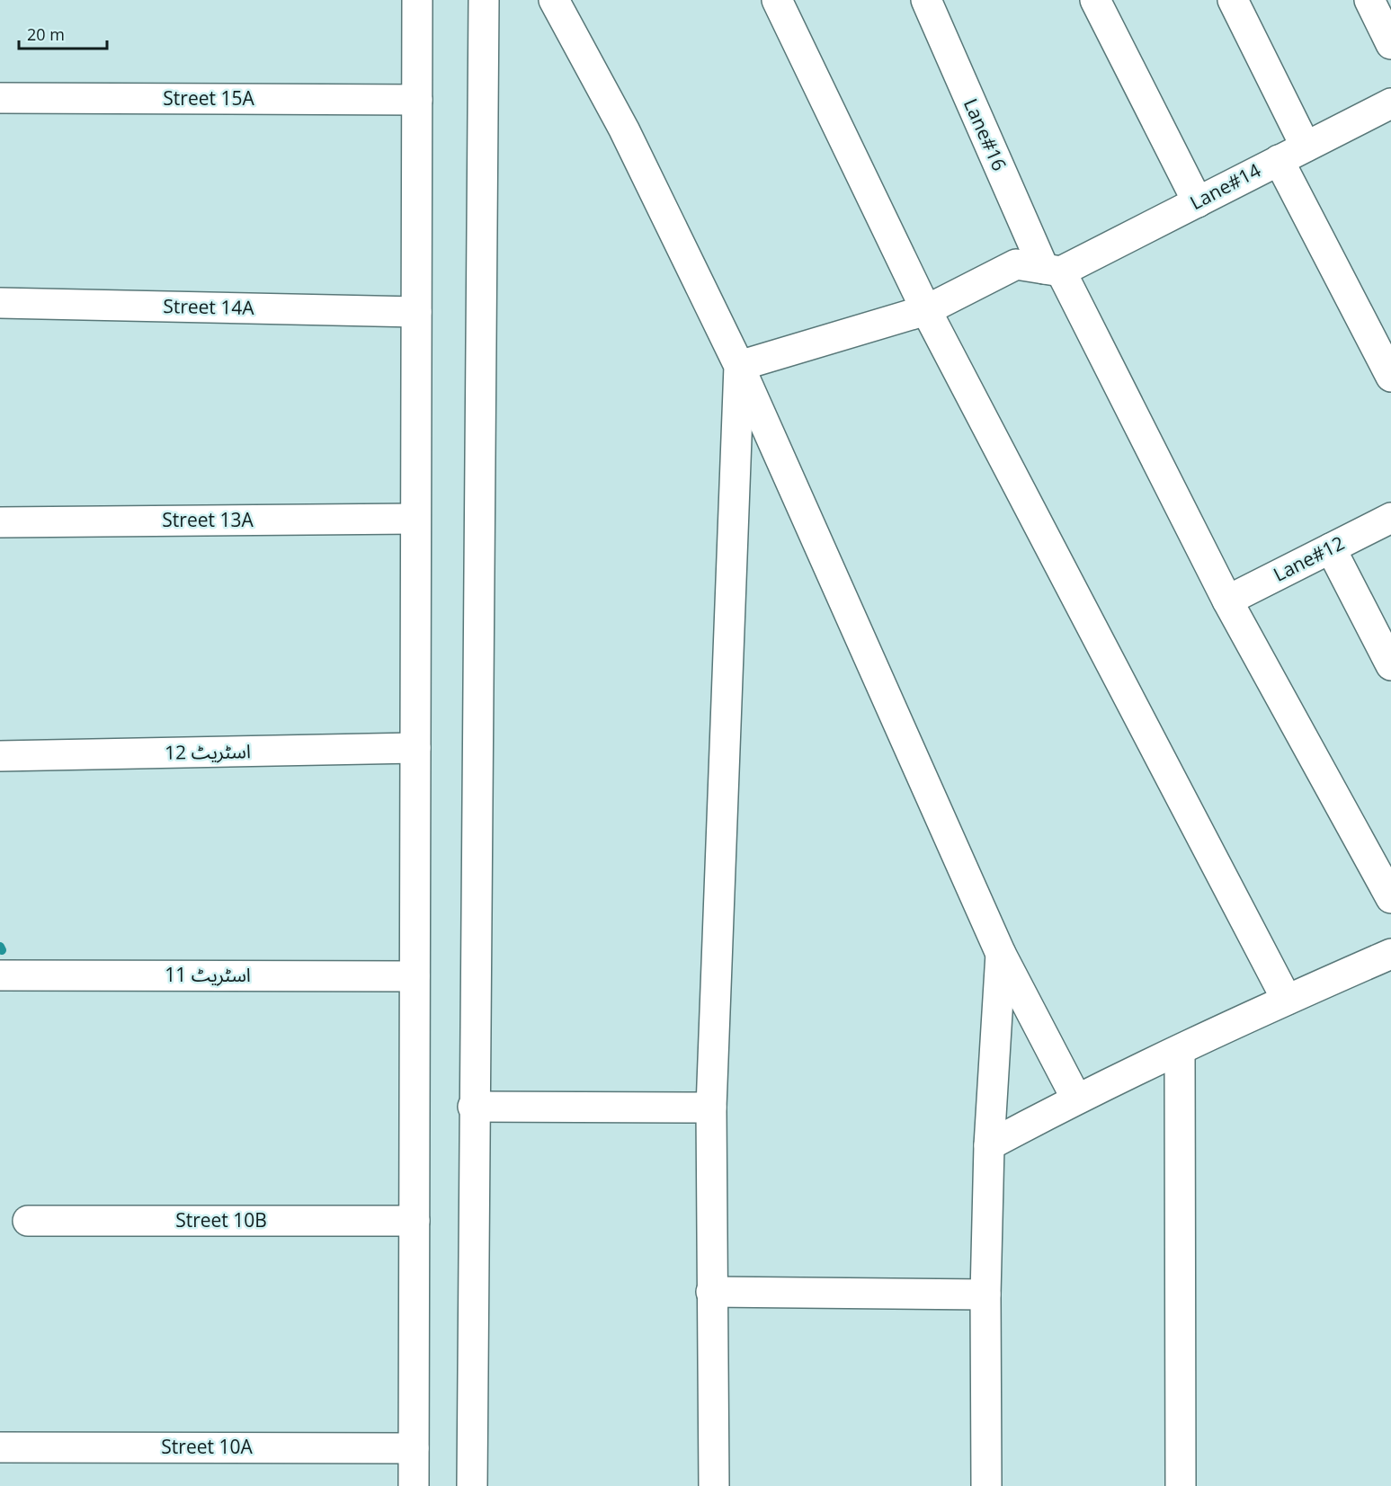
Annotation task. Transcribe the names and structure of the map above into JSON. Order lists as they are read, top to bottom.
{
  "streets": {
    "street": [
      "Street 15A",
      "Lane#16",
      "Lane#14",
      "Street 14A",
      "Street 13A",
      "Lane#12",
      "اسٹریٹ 12",
      "اسٹریٹ 11",
      "Street 10B",
      "Street 10A"
    ]
  },
  "crossings": [
    ["Lane#16", "Lane#14"],
    ["Lane#16", "Lane#12"]
  ],
  "scale_bar": "20 m"
}
